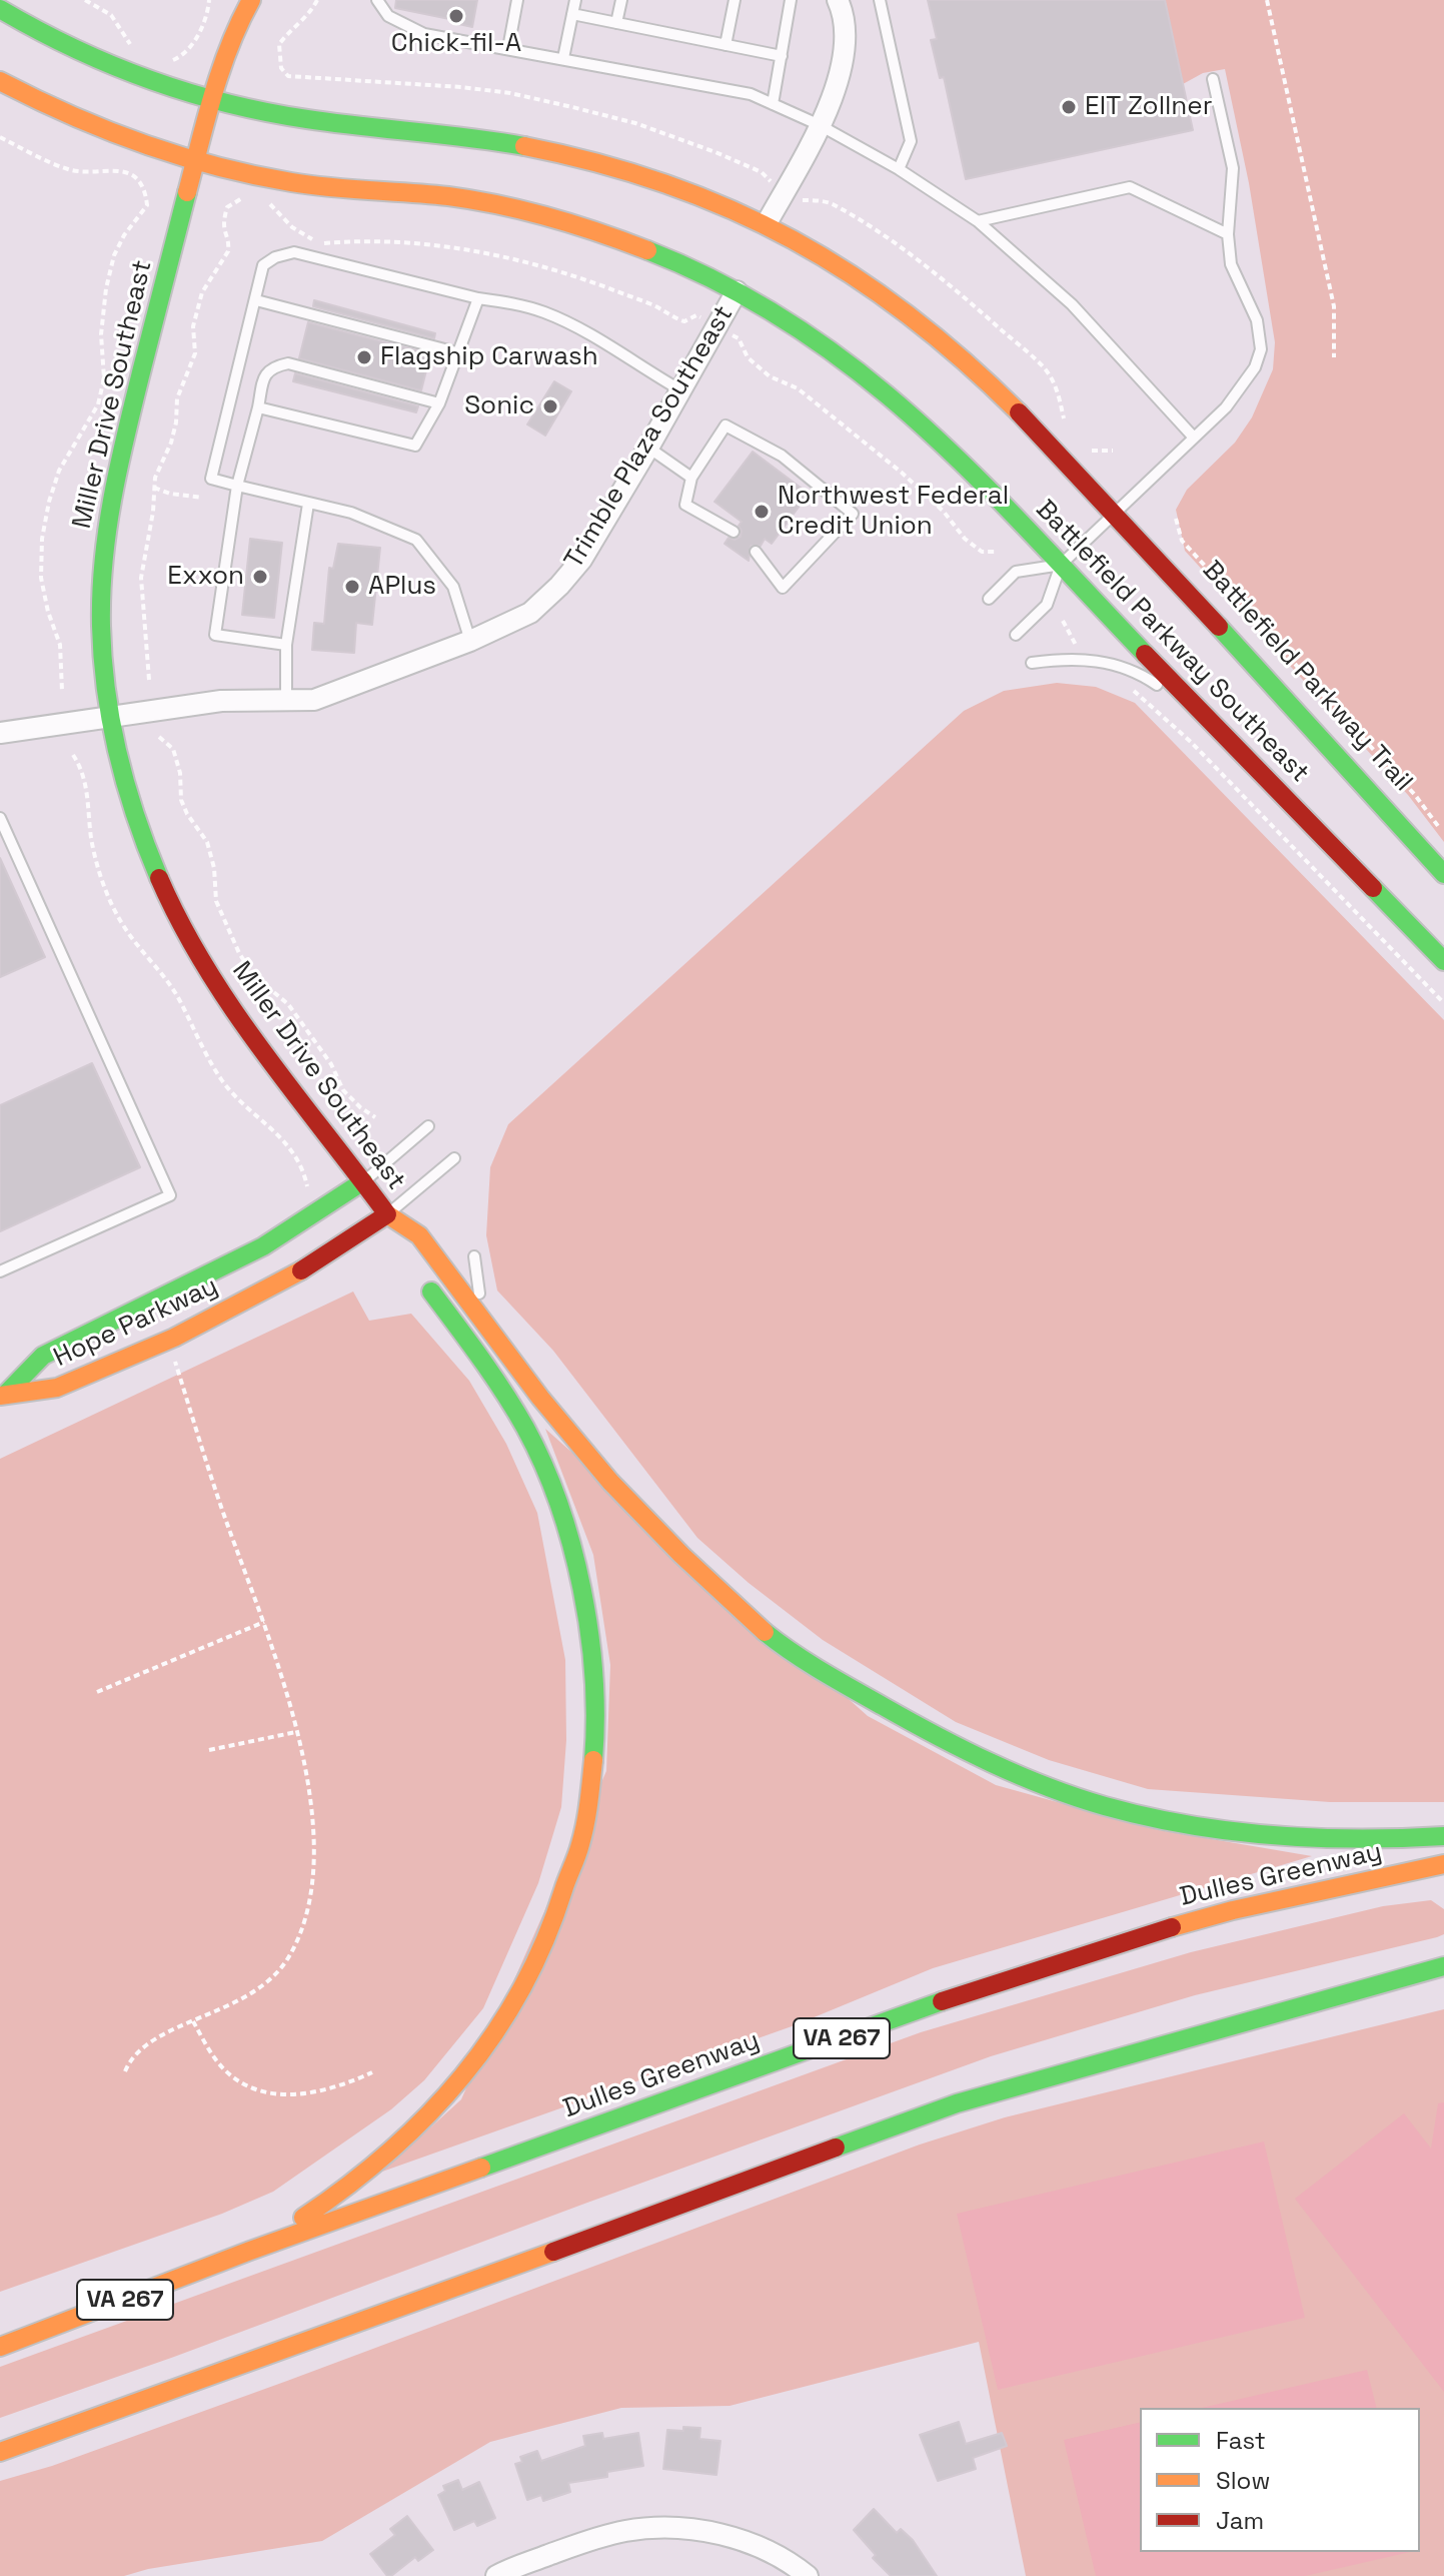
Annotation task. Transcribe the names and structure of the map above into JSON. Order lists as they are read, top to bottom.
{
  "streets": {
    "main road": [
      "Miller Drive Southeast",
      "Battlefield Parkway Southeast",
      "Hope Parkway",
      "Dulles Greenway",
      "VA 267"
    ],
    "street": ["Trimble Plaza Southeast"],
    "path": ["Battlefield Parkway Trail"]
  },
  "crossings": [
    ["Miller Drive Southeast", "Trimble Plaza Southeast"],
    ["Miller Drive Southeast", "Battlefield Parkway Southeast"],
    ["Miller Drive Southeast", "Hope Parkway"],
    ["Trimble Plaza Southeast", "Battlefield Parkway Southeast"]
  ],
  "places": [
    "Chick-fil-A",
    "EIT Zollner",
    "Flagship Carwash",
    "Sonic",
    "Northwest Federal Credit Union",
    "Exxon",
    "APlus"
  ],
  "legend": ["Fast", "Slow", "Jam"]
}
